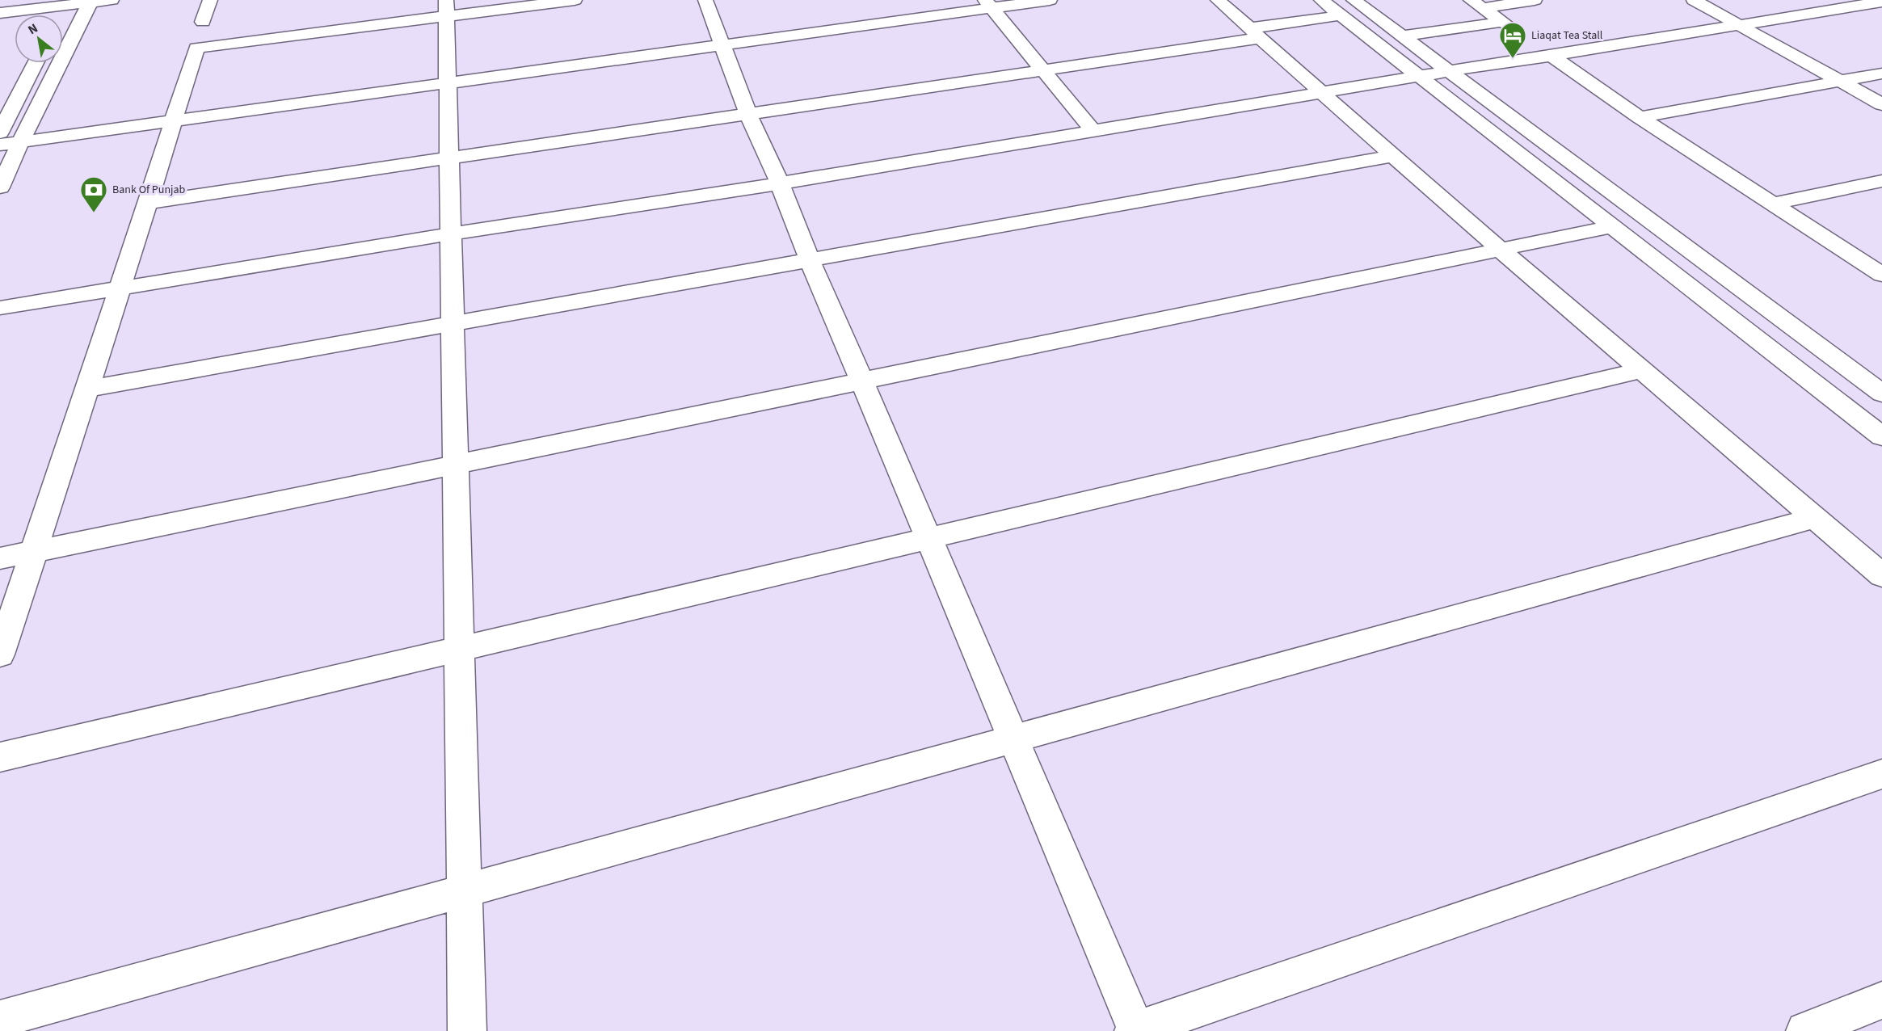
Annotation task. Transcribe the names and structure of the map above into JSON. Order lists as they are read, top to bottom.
{
  "places": {
    "hotel": ["Liaqat Tea Stall"],
    "bank": ["Bank Of Punjab"]
  },
  "north": "top left"
}
